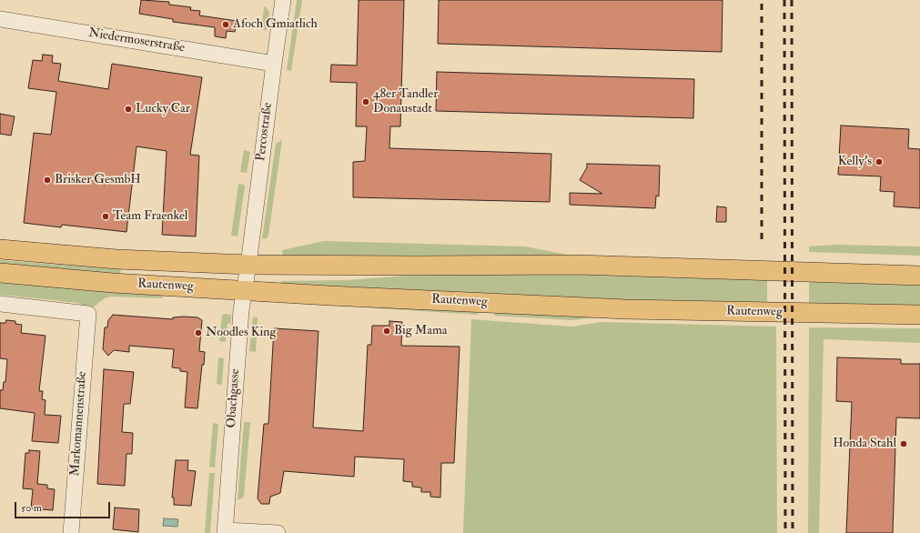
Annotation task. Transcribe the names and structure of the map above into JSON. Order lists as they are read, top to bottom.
{
  "streets": {
    "main road": ["Rautenweg"],
    "street": [
      "Niedermoserstraße",
      "Percostraße",
      "Obachgasse",
      "Markomannenstraße"
    ]
  },
  "crossings": [
    ["Niedermoserstraße", "Percostraße"],
    ["Percostraße", "Rautenweg"],
    ["Percostraße", "Obachgasse"],
    ["Rautenweg", "Obachgasse"]
  ],
  "places": [
    "Afoch Gmiatlich",
    "48er Tandler Donaustadt",
    "Lucky Car",
    "Kelly's",
    "Brisker GesmbH",
    "Team Fraenkel",
    "Big Mama",
    "Noodles King",
    "Honda Stahl"
  ],
  "scale_bar": "50 m"
}
